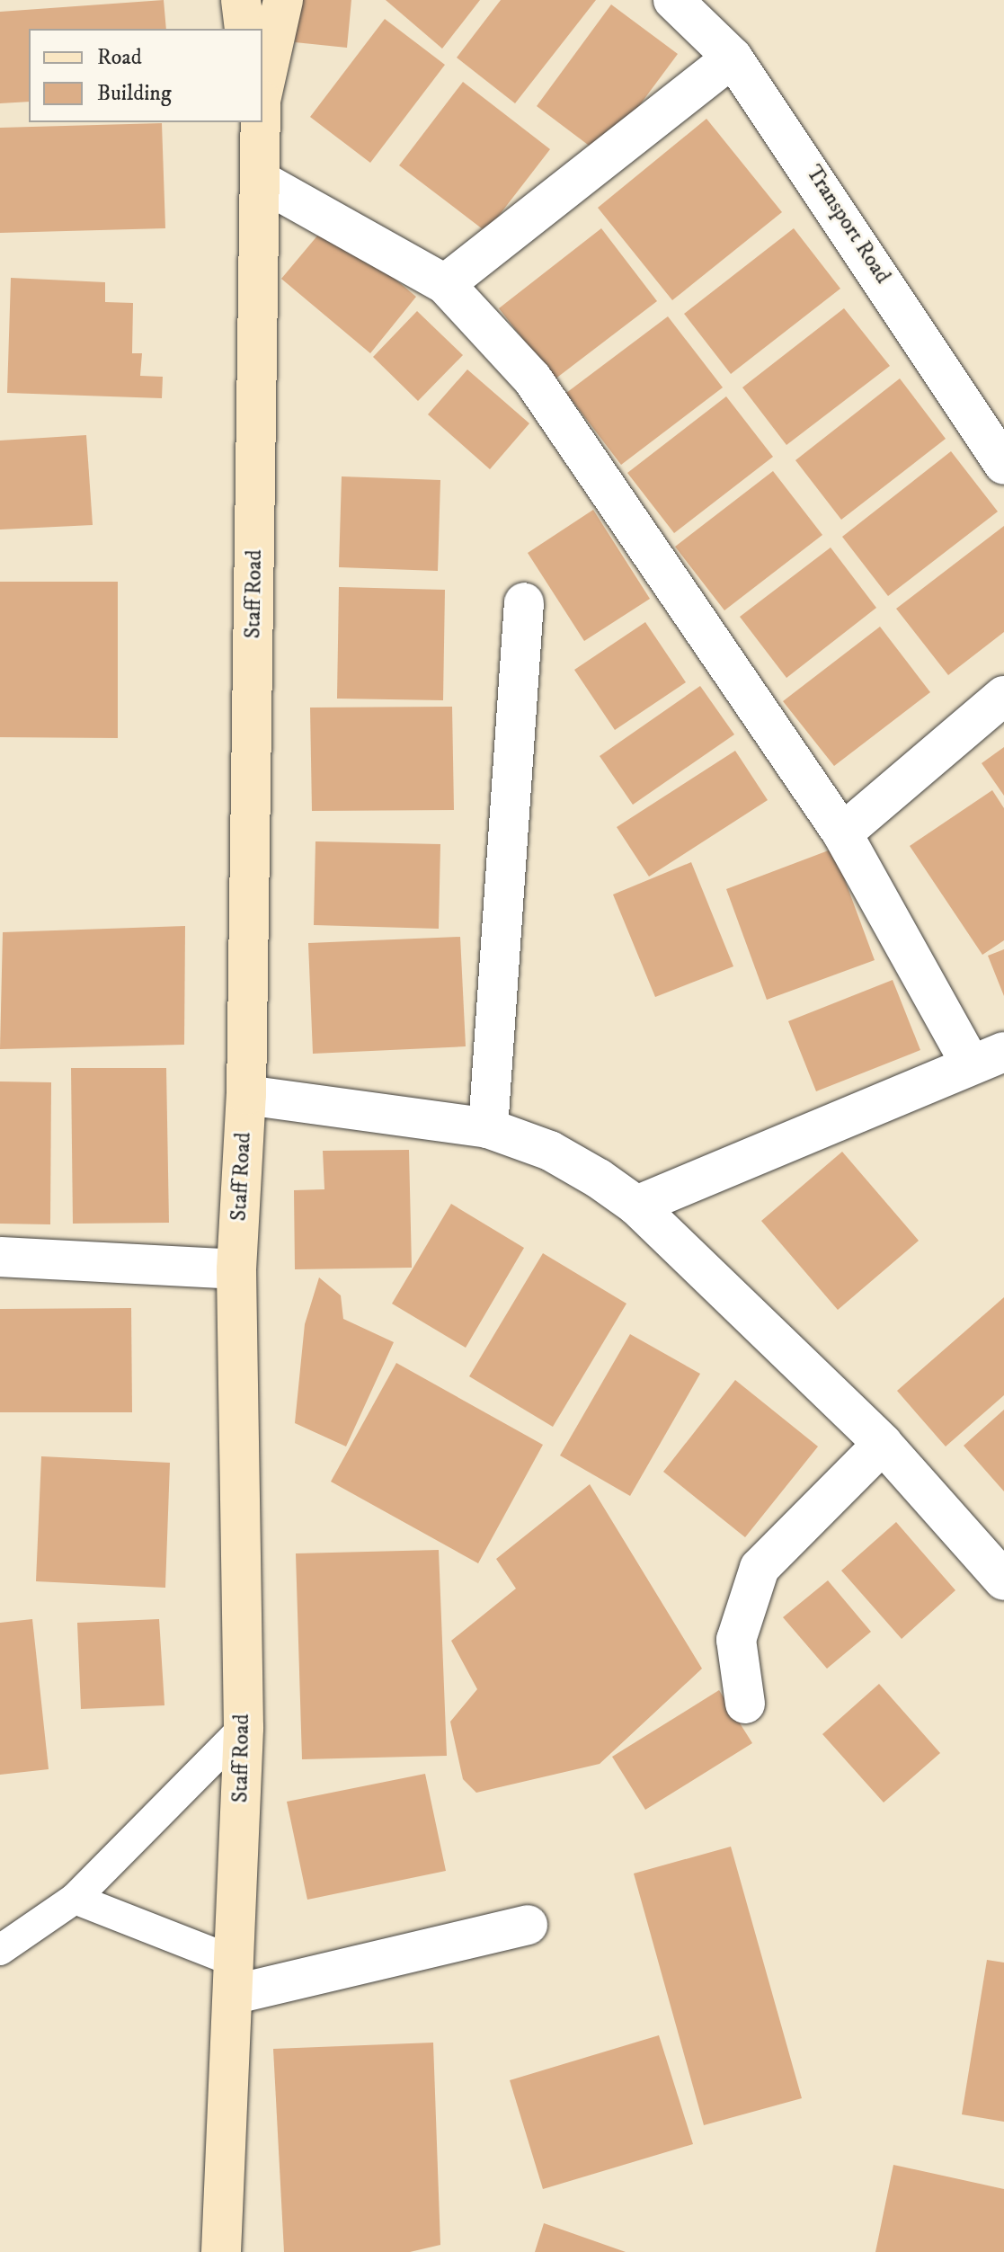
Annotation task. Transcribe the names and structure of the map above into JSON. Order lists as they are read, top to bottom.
{
  "streets": {
    "main road": ["Staff Road"],
    "street": ["Transport Road"]
  },
  "legend": ["Road", "Building"]
}
